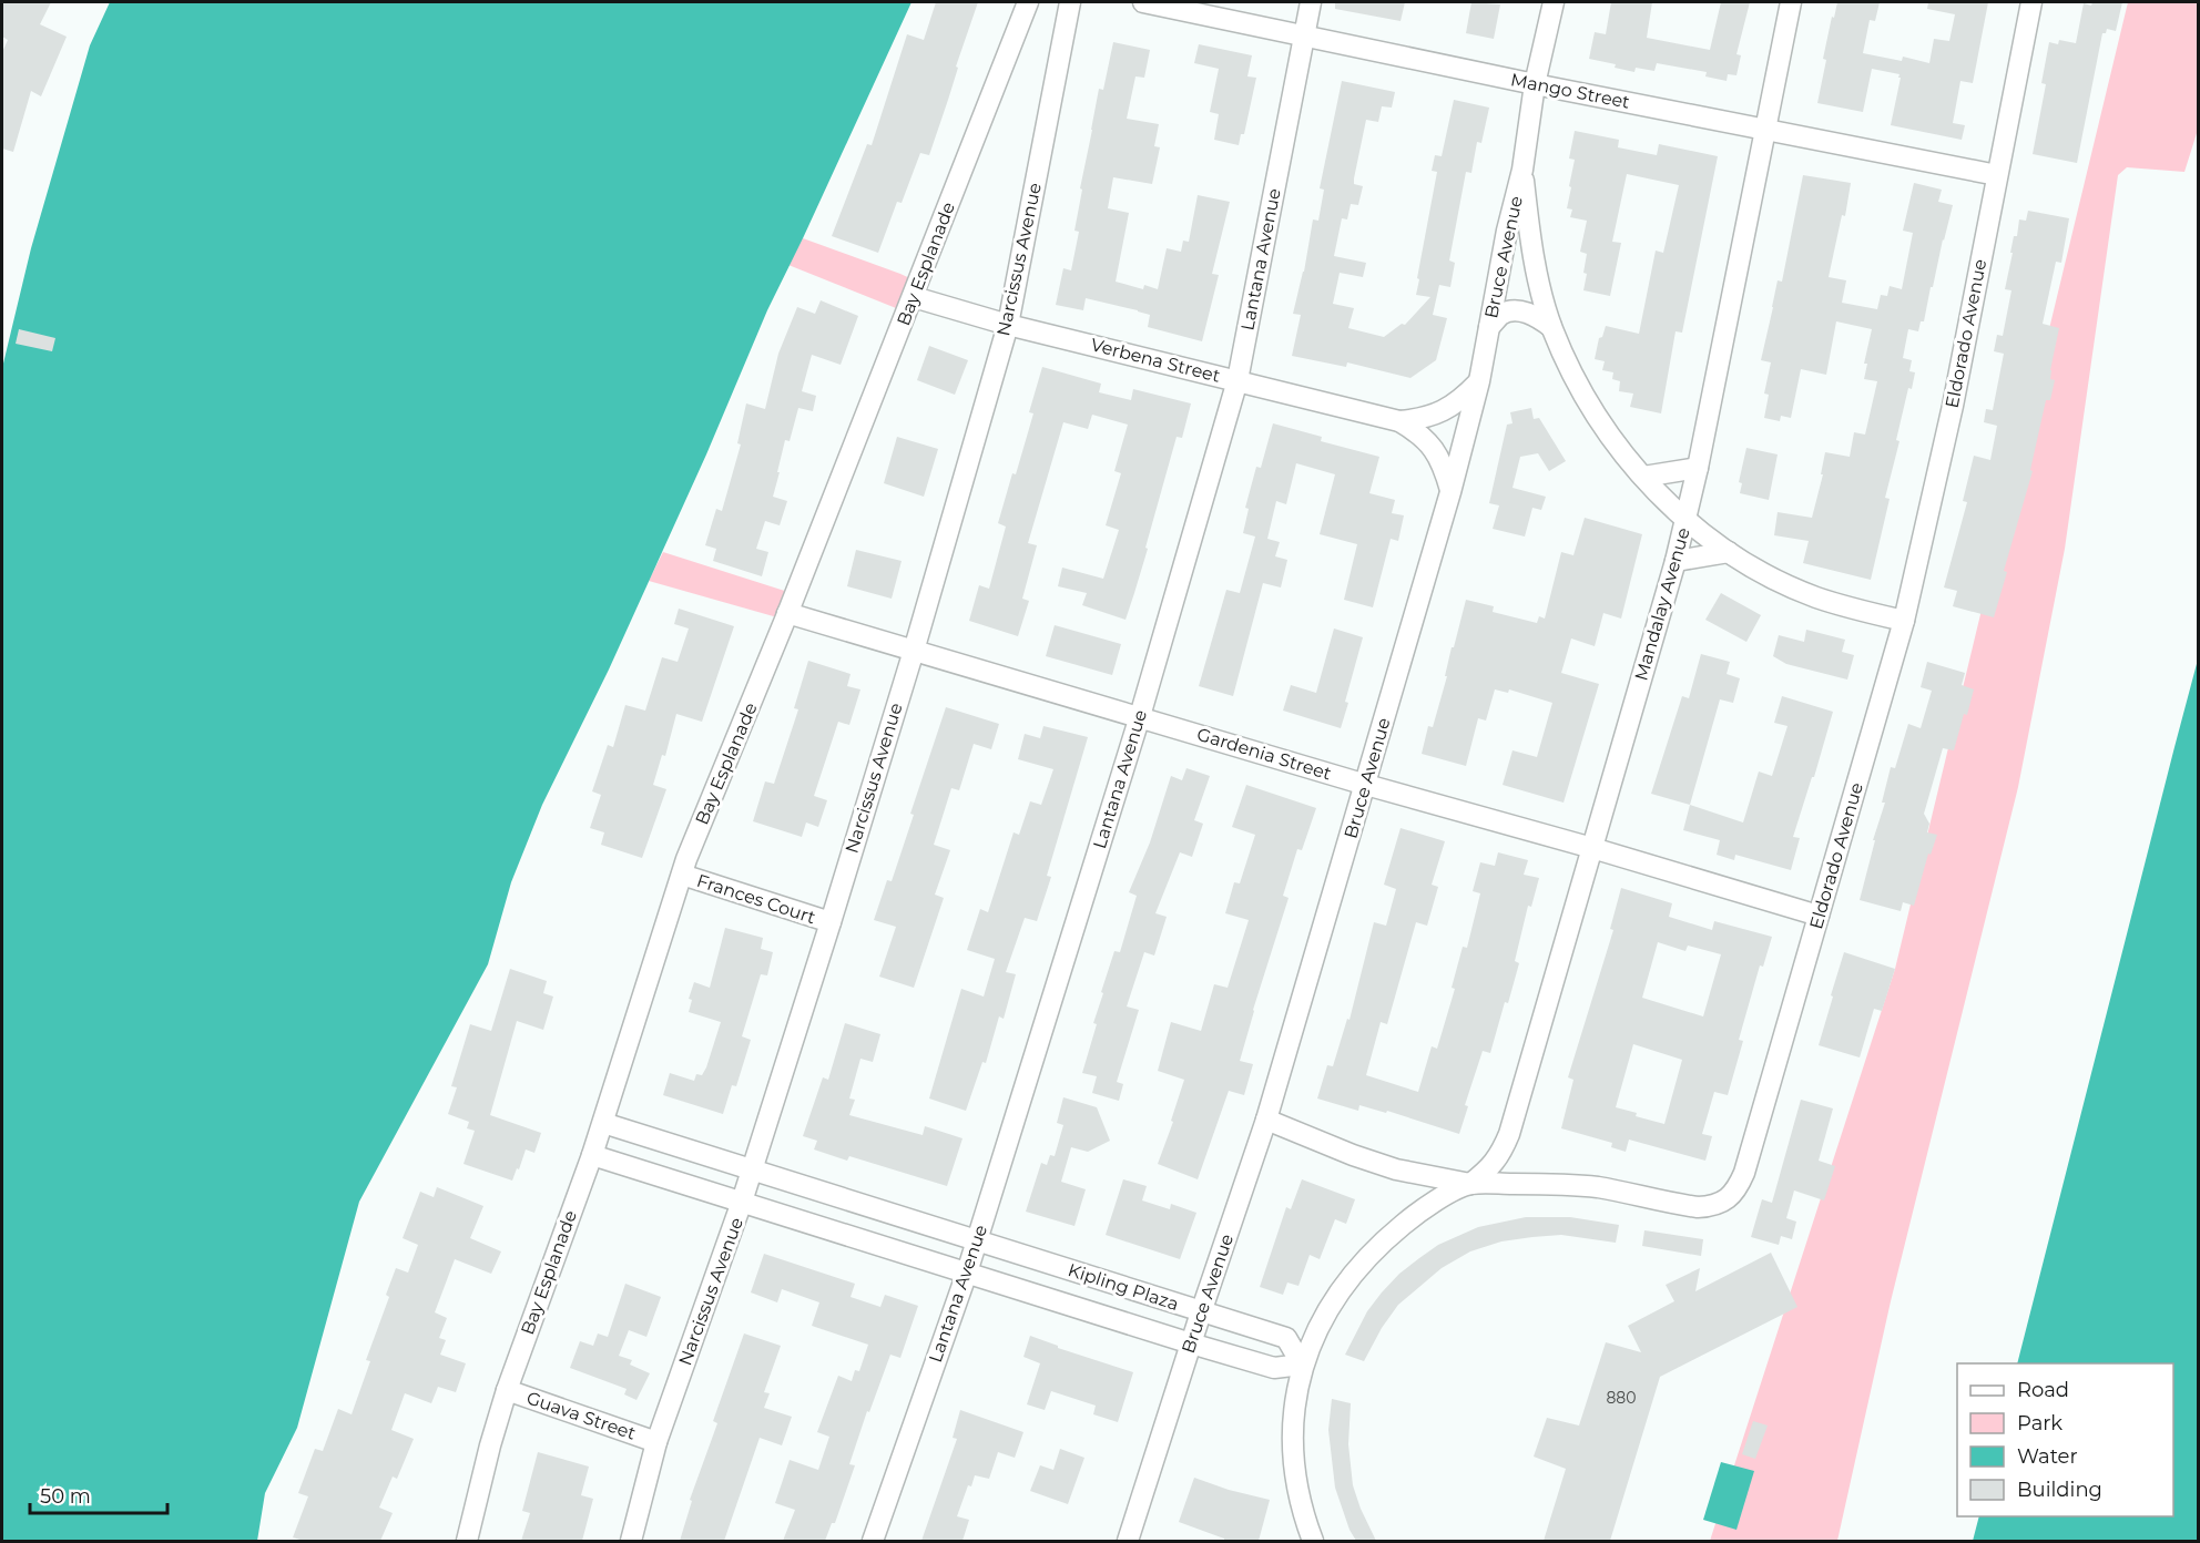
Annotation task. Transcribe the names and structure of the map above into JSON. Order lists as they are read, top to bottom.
{
  "streets": {
    "street": [
      "Mango Street",
      "Bruce Avenue",
      "Narcissus Avenue",
      "Lantana Avenue",
      "Bay Esplanade",
      "Eldorado Avenue",
      "Verbena Street",
      "Mandalay Avenue",
      "Gardenia Street",
      "Frances Court",
      "Kipling Plaza",
      "Guava Street"
    ]
  },
  "crossings": [
    ["Mango Street", "Bruce Avenue"],
    ["Mango Street", "Lantana Avenue"],
    ["Mango Street", "Eldorado Avenue"],
    ["Mango Street", "Mandalay Avenue"],
    ["Bruce Avenue", "Verbena Street"],
    ["Bruce Avenue", "Gardenia Street"],
    ["Bruce Avenue", "Kipling Plaza"],
    ["Narcissus Avenue", "Verbena Street"],
    ["Narcissus Avenue", "Gardenia Street"],
    ["Narcissus Avenue", "Frances Court"],
    ["Narcissus Avenue", "Kipling Plaza"],
    ["Narcissus Avenue", "Guava Street"],
    ["Lantana Avenue", "Verbena Street"],
    ["Lantana Avenue", "Gardenia Street"],
    ["Lantana Avenue", "Kipling Plaza"],
    ["Bay Esplanade", "Verbena Street"],
    ["Bay Esplanade", "Gardenia Street"],
    ["Bay Esplanade", "Frances Court"],
    ["Bay Esplanade", "Kipling Plaza"],
    ["Bay Esplanade", "Guava Street"],
    ["Eldorado Avenue", "Mandalay Avenue"],
    ["Eldorado Avenue", "Gardenia Street"],
    ["Eldorado Avenue", "Kipling Plaza"],
    ["Mandalay Avenue", "Gardenia Street"]
  ],
  "house_numbers": ["880"],
  "legend": [
    "Road",
    "Park",
    "Water",
    "Building"
  ],
  "scale_bar": "50 m"
}
